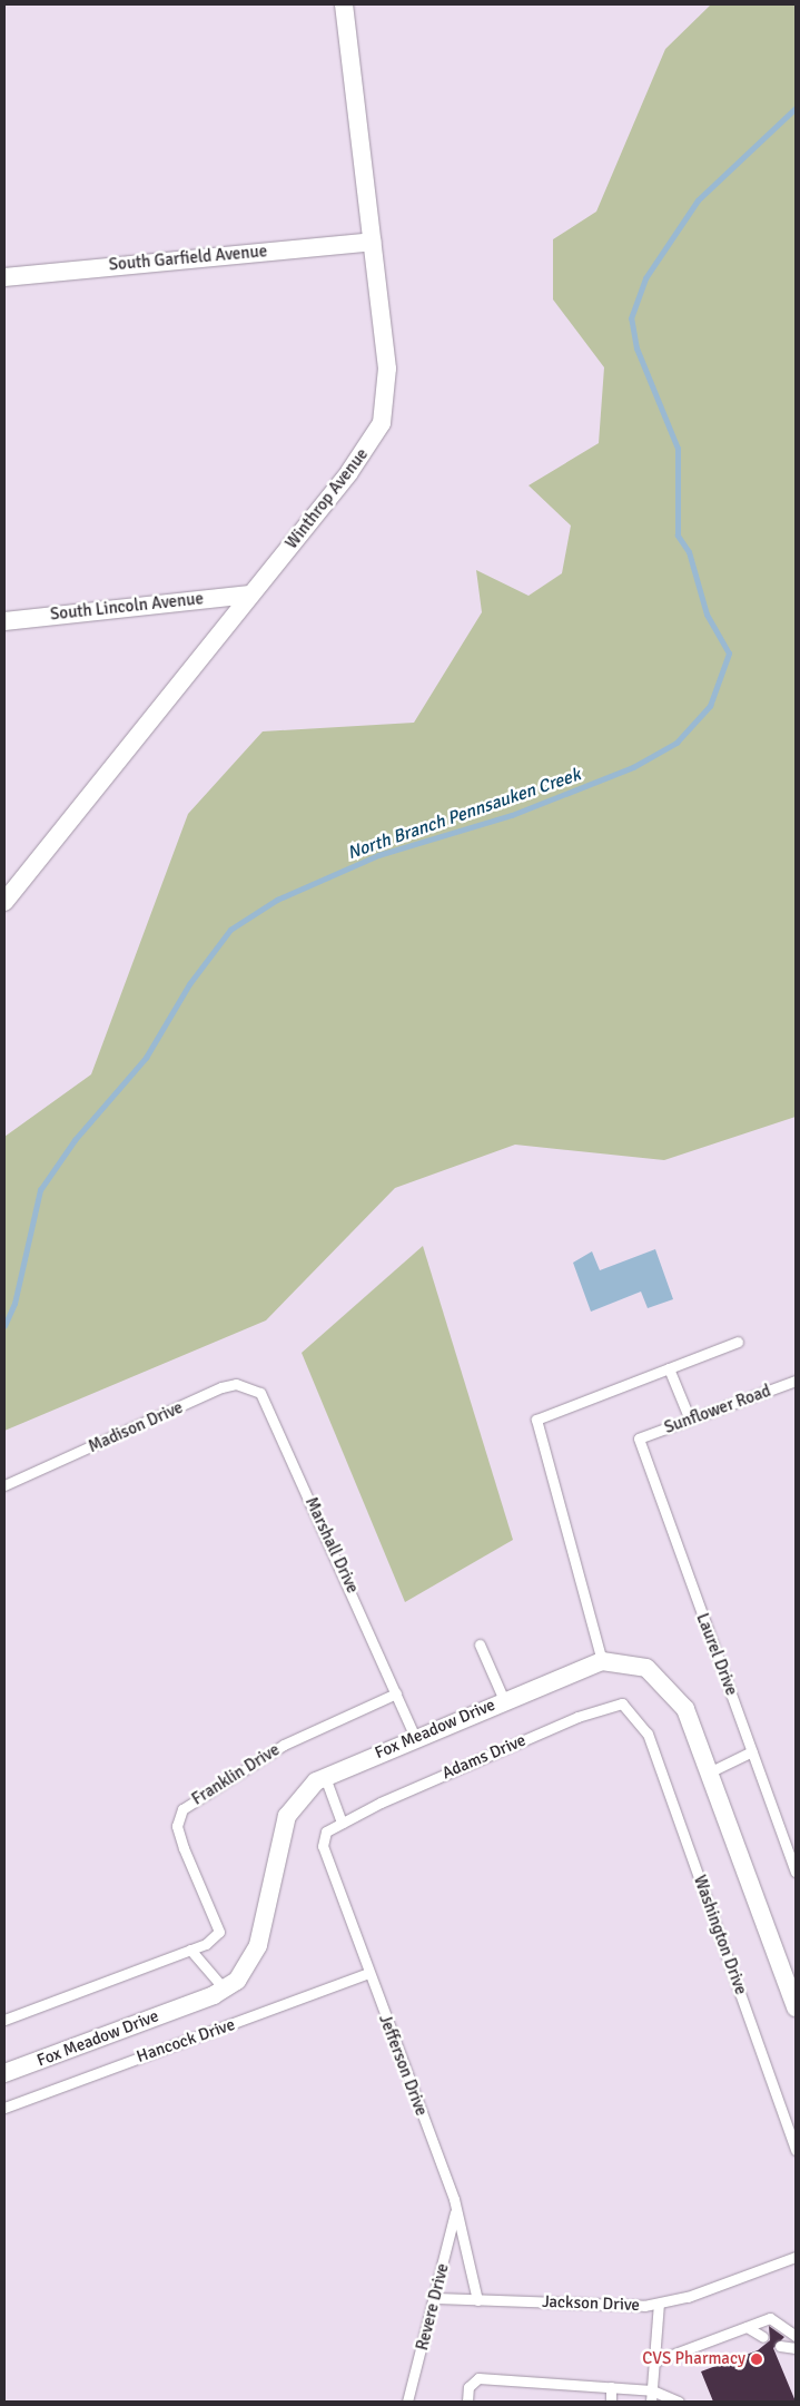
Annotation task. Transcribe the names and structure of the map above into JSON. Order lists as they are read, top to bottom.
{
  "streets": {
    "street": [
      "South Garfield Avenue",
      "Winthrop Avenue",
      "South Lincoln Avenue",
      "Fox Meadow Drive"
    ],
    "lane": [
      "Sunflower Road",
      "Madison Drive",
      "Marshall Drive",
      "Laurel Drive",
      "Adams Drive",
      "Franklin Drive",
      "Washington Drive",
      "Hancock Drive",
      "Jefferson Drive",
      "Jackson Drive",
      "Revere Drive"
    ]
  },
  "crossings": [
    ["South Garfield Avenue", "Winthrop Avenue"],
    ["Winthrop Avenue", "South Lincoln Avenue"],
    ["Sunflower Road", "Laurel Drive"],
    ["Madison Drive", "Marshall Drive"],
    ["Marshall Drive", "Franklin Drive"],
    ["Adams Drive", "Washington Drive"],
    ["Adams Drive", "Jefferson Drive"],
    ["Hancock Drive", "Jefferson Drive"],
    ["Jefferson Drive", "Jackson Drive"],
    ["Jefferson Drive", "Revere Drive"],
    ["Jackson Drive", "Revere Drive"]
  ],
  "water": ["North Branch Pennsauken Creek"],
  "places": ["CVS Pharmacy"]
}
